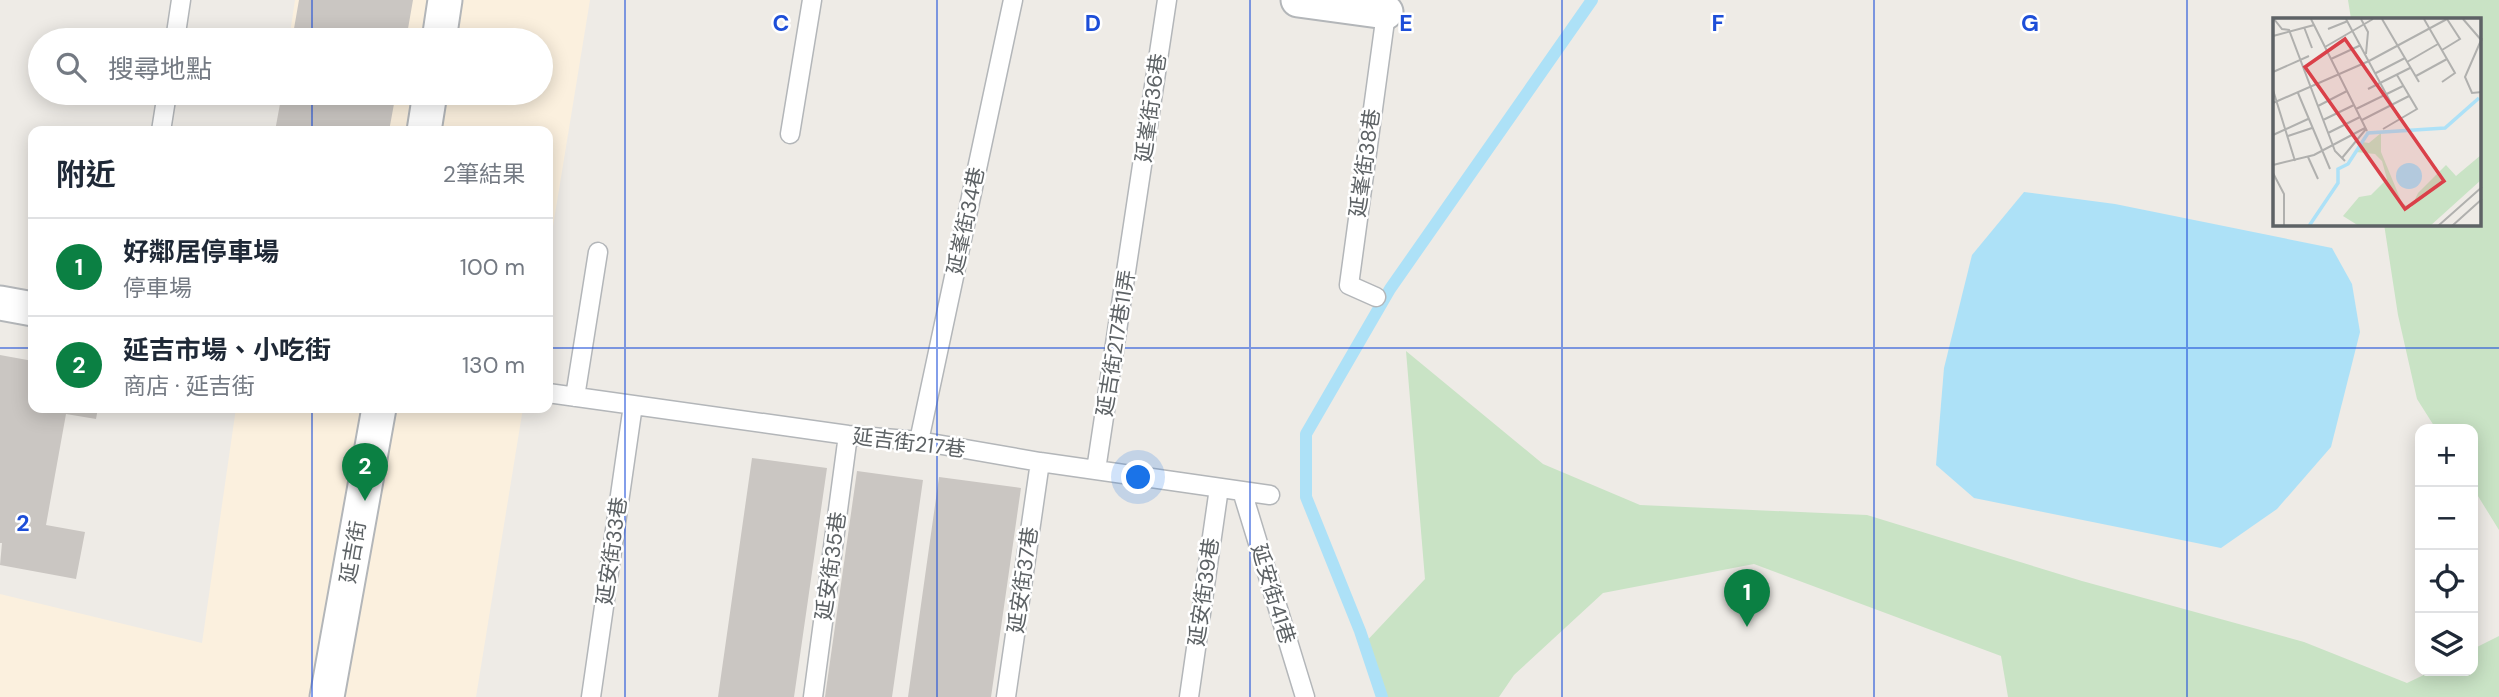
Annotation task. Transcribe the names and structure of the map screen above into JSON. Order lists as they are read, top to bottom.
{
  "streets": {
    "street": ["延吉街"],
    "lane": [
      "延峯街36巷",
      "延峯街38巷",
      "延峯街34巷",
      "延吉街217巷11弄",
      "延吉街217巷",
      "延安街33巷",
      "延安街35巷",
      "延安街37巷",
      "延安街39巷",
      "延安街41巷"
    ]
  },
  "crossings": [
    ["延峯街36巷", "延吉街217巷11弄"],
    ["延峯街34巷", "延吉街217巷"],
    ["延吉街217巷11弄", "延吉街217巷"],
    ["延吉街217巷", "延安街33巷"],
    ["延吉街217巷", "延安街35巷"],
    ["延吉街217巷", "延安街37巷"],
    ["延吉街217巷", "延安街39巷"],
    ["延吉街217巷", "延安街41巷"]
  ],
  "page": {
    "search": "搜尋地點",
    "heading": ["附近", "2筆結果"],
    "list": [
      {
        "mark": "1",
        "name": "好鄰居停車場",
        "note": "停車場",
        "value": "100 m"
      },
      {
        "mark": "2",
        "name": "延吉市場、小吃街",
        "note": "商店 · 延吉街",
        "value": "130 m"
      }
    ],
    "map_buttons": ["+", "−"],
    "pins": ["2", "1"]
  },
  "grid": {
    "columns": [
      "C",
      "D",
      "E",
      "F",
      "G"
    ],
    "rows": ["2"]
  }
}
